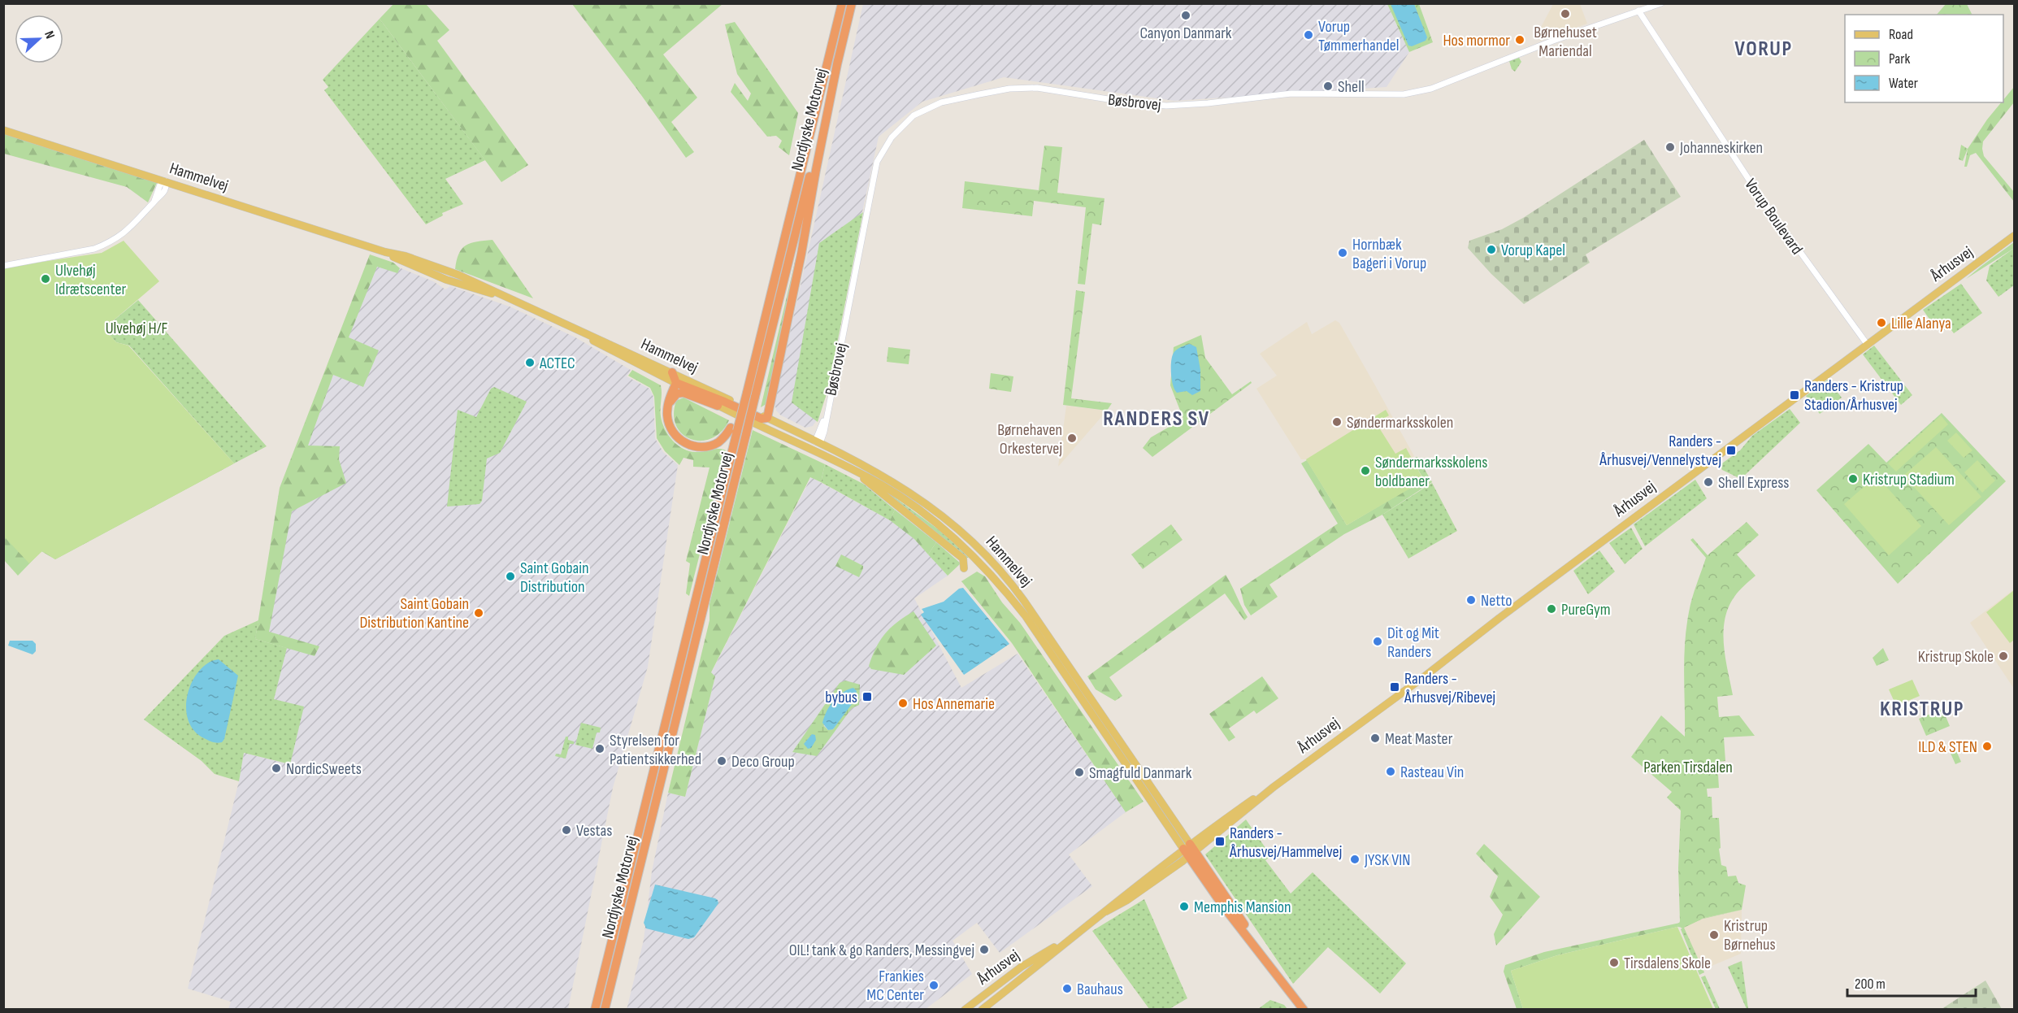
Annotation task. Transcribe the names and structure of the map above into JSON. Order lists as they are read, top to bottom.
{
  "streets": {
    "highway": ["Nordjyske Motorvej", "Hammelvej"],
    "main road": ["Århusvej"],
    "street": ["Bøsbrovej", "Vorup Boulevard"]
  },
  "crossings": [
    ["Bøsbrovej", "Hammelvej"],
    ["Bøsbrovej", "Vorup Boulevard"],
    ["Hammelvej", "Århusvej"],
    ["Vorup Boulevard", "Århusvej"]
  ],
  "districts": ["VORUP", "RANDERS SV", "KRISTRUP"],
  "parks": ["Ulvehøj H/F", "Parken Tirsdalen"],
  "places": {
    "other": [
      "Børnehuset Mariendal",
      "Canyon Danmark",
      "Vorup Tømmerhandel",
      "Hos mormor",
      "Shell",
      "Johanneskirken",
      "Vorup Kapel",
      "Hornbæk Bageri i Vorup",
      "Ulvehøj Idrætscenter",
      "Lille Alanya",
      "ACTEC",
      "Søndermarksskolen",
      "Børnehaven Orkestervej",
      "Søndermarksskolens boldbaner",
      "Kristrup Stadium",
      "Shell Express",
      "Saint Gobain Distribution",
      "Netto",
      "PureGym",
      "Saint Gobain Distribution Kantine",
      "Dit og Mit Randers",
      "Kristrup Skole",
      "Hos Annemarie",
      "Meat Master",
      "ILD & STEN",
      "Styrelsen for Patientsikkerhed",
      "Deco Group",
      "NordicSweets",
      "Rasteau Vin",
      "Smagfuld Danmark",
      "Vestas",
      "JYSK VIN",
      "Memphis Mansion",
      "Kristrup Børnehus",
      "OIL! tank & go Randers, Messingvej",
      "Tirsdalens Skole",
      "Frankies MC Center",
      "Bauhaus"
    ],
    "transit": [
      "Randers - Kristrup Stadion/Århusvej",
      "Randers - Århusvej/Vennelystvej",
      "Randers - Århusvej/Ribevej",
      "bybus",
      "Randers - Århusvej/Hammelvej"
    ]
  },
  "legend": ["Road", "Park", "Water"],
  "scale_bar": "200 m",
  "north": "right"
}
